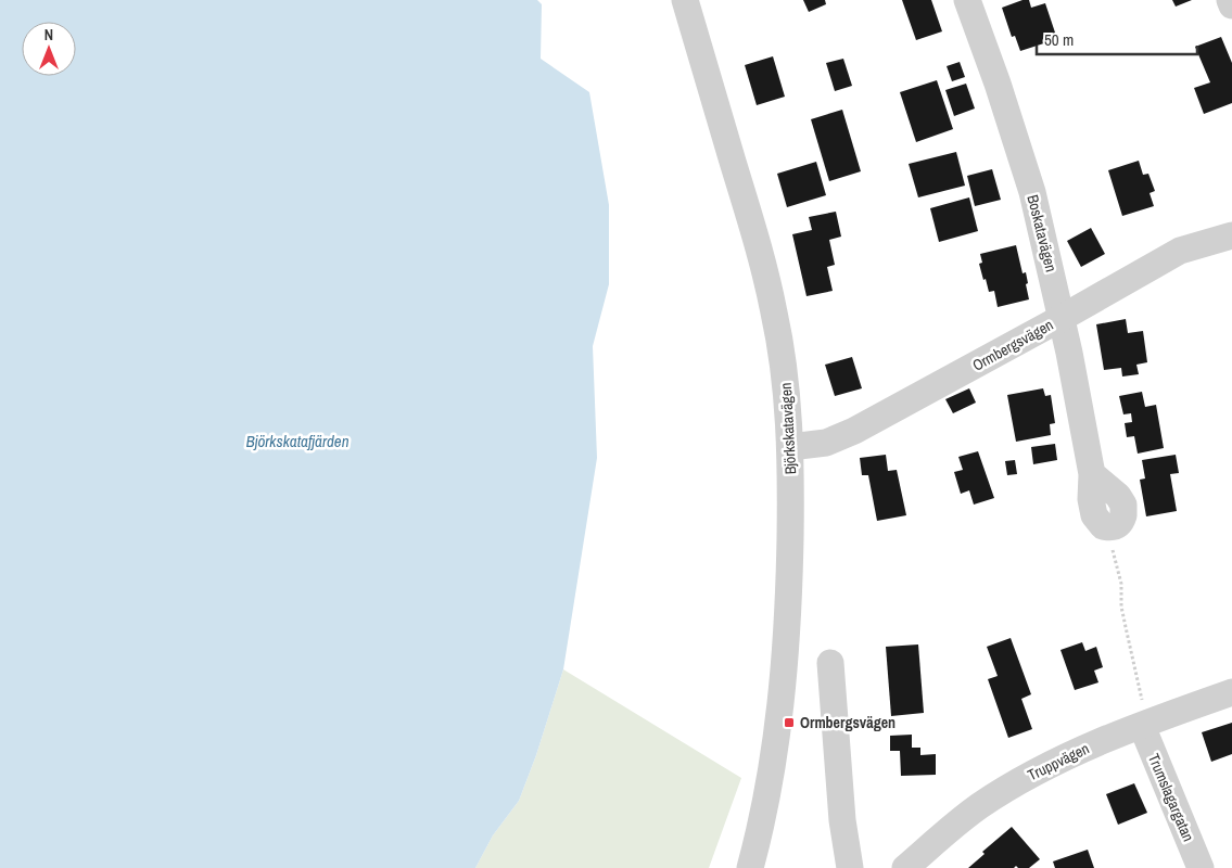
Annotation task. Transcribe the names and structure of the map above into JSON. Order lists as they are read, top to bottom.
{
  "streets": {
    "street": [
      "Boskatavägen",
      "Ormbergsvägen",
      "Björkskatavägen",
      "Truppvägen",
      "Trumslagargatan"
    ]
  },
  "crossings": [
    ["Boskatavägen", "Ormbergsvägen"],
    ["Ormbergsvägen", "Björkskatavägen"],
    ["Truppvägen", "Trumslagargatan"]
  ],
  "water": ["Björkskatafjärden"],
  "places": {
    "transit": ["Ormbergsvägen"]
  },
  "scale_bar": "50 m",
  "north": "top"
}
